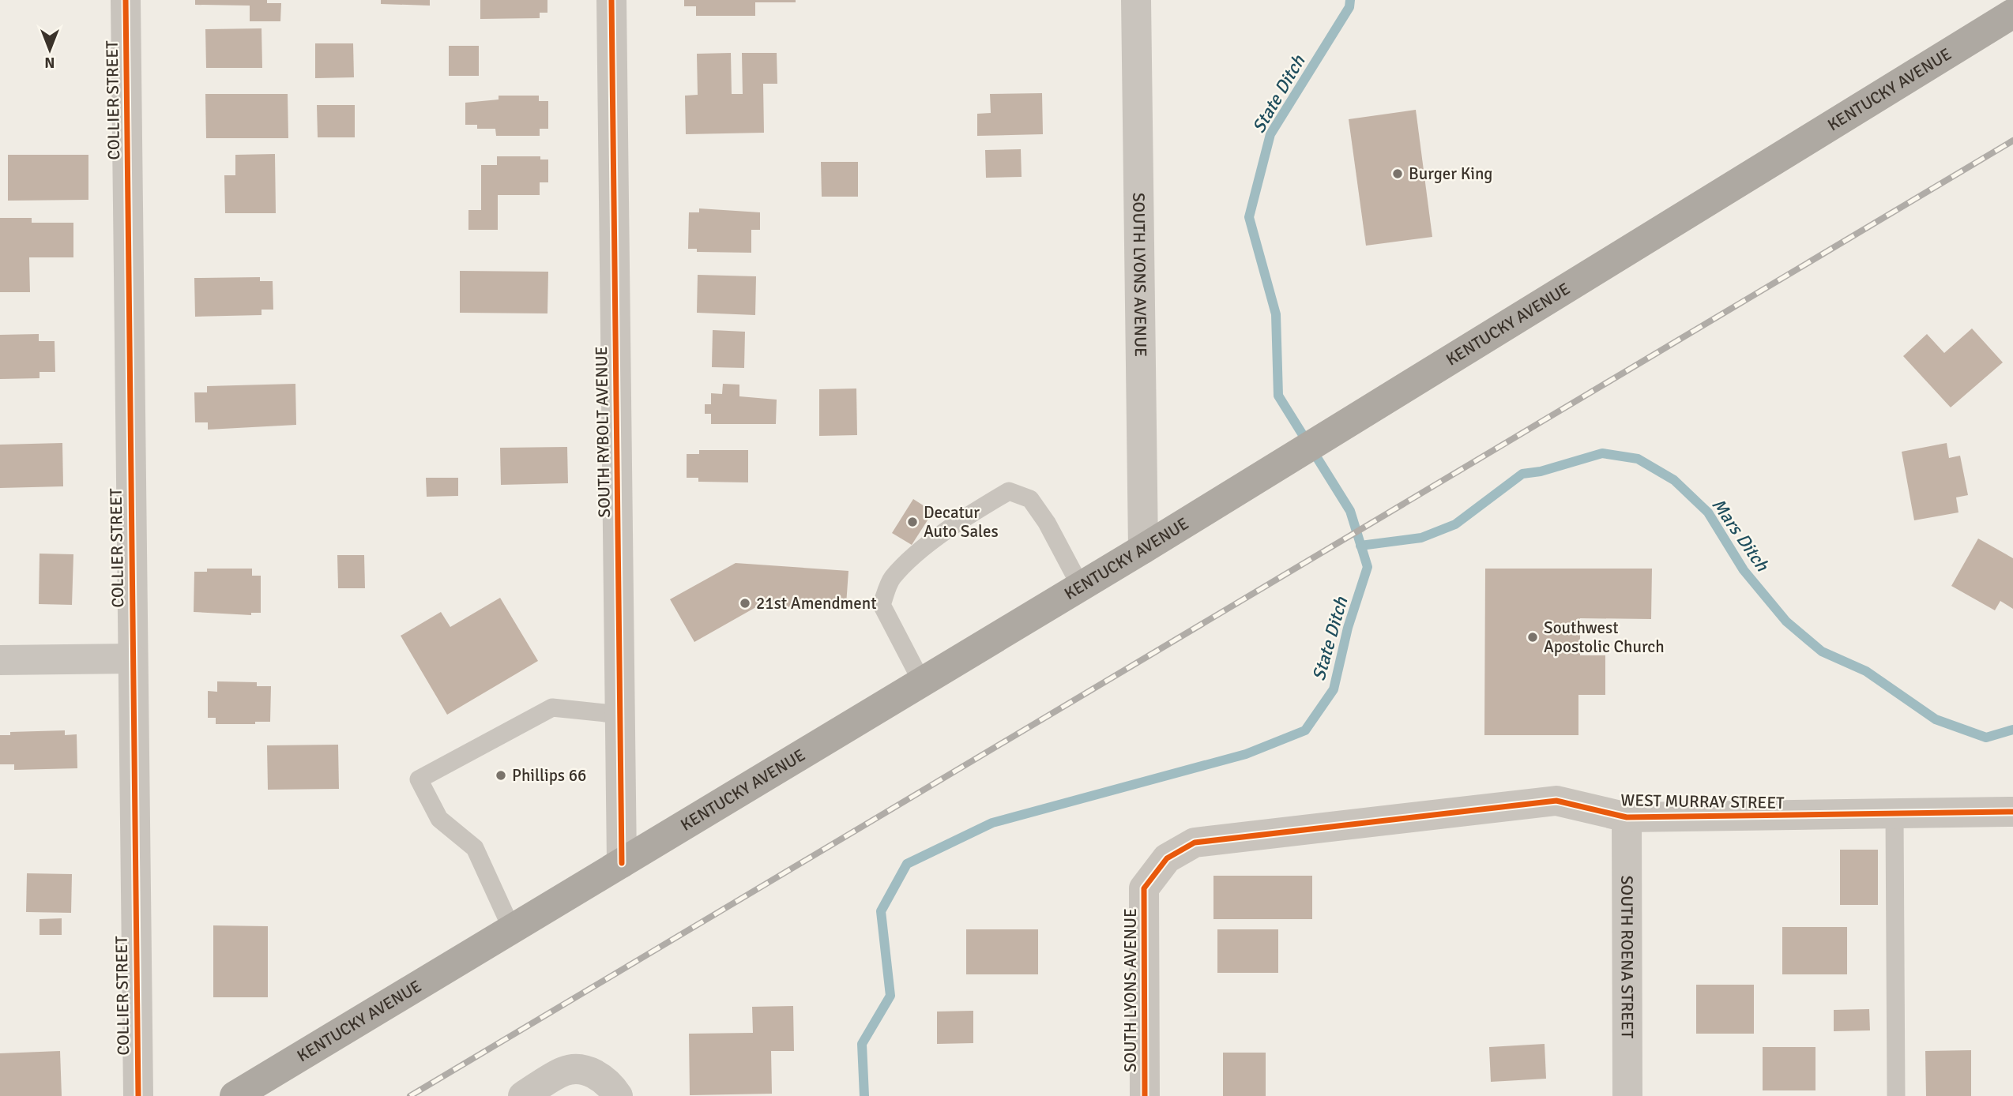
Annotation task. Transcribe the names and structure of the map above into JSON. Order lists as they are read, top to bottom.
{
  "streets": {
    "main road": ["KENTUCKY AVENUE"],
    "street": [
      "COLLIER STREET",
      "SOUTH LYONS AVENUE",
      "SOUTH RYBOLT AVENUE",
      "WEST MURRAY STREET",
      "SOUTH ROENA STREET"
    ]
  },
  "crossings": [
    ["KENTUCKY AVENUE", "SOUTH LYONS AVENUE"],
    ["KENTUCKY AVENUE", "SOUTH RYBOLT AVENUE"],
    ["SOUTH LYONS AVENUE", "WEST MURRAY STREET"],
    ["WEST MURRAY STREET", "SOUTH ROENA STREET"]
  ],
  "water": ["State Ditch", "Mars Ditch"],
  "places": [
    "Burger King",
    "Decatur Auto Sales",
    "21st Amendment",
    "Southwest Apostolic Church",
    "Phillips 66"
  ],
  "north": "bottom"
}
